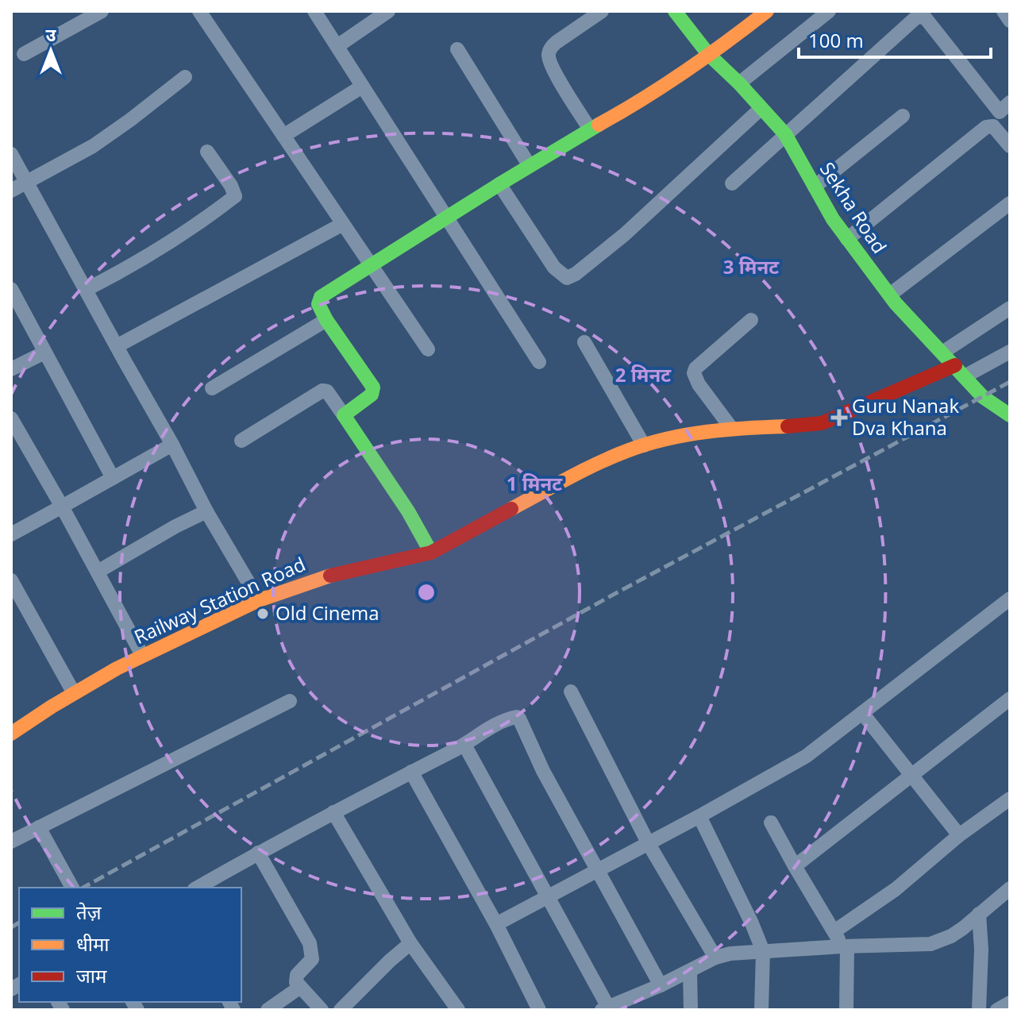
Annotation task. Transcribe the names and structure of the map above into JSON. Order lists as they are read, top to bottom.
{
  "streets": {
    "street": ["Sekha Road", "Railway Station Road"]
  },
  "crossings": [
    ["Sekha Road", "Railway Station Road"]
  ],
  "places": {
    "health": ["Guru Nanak Dva Khana"],
    "other": ["Old Cinema"]
  },
  "legend": ["तेज़", "धीमा", "जाम"],
  "scale_bar": "100 m",
  "north": "top",
  "rings": ["3 मिनट", "2 मिनट", "1 मिनट"]
}
